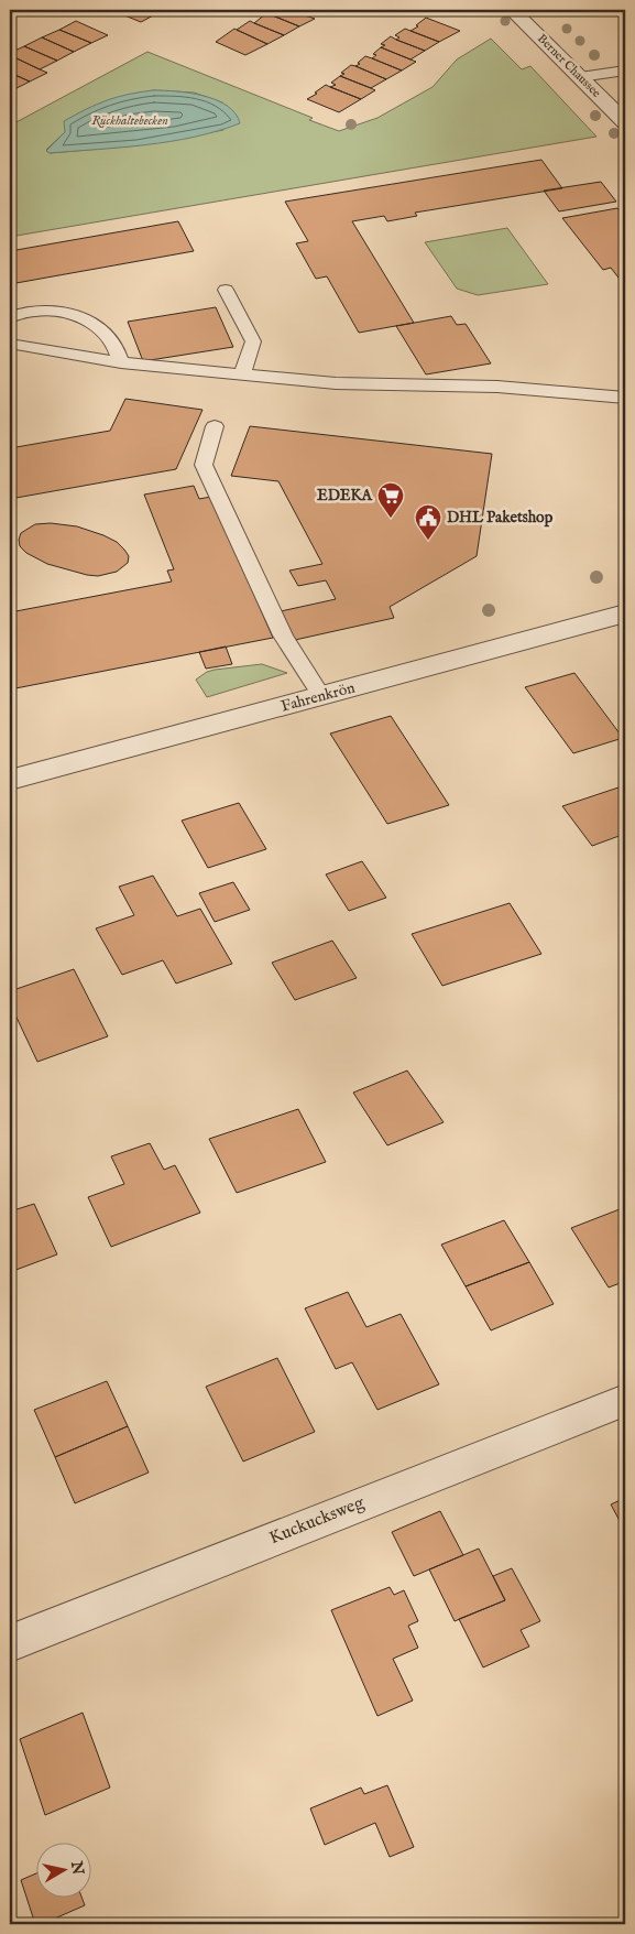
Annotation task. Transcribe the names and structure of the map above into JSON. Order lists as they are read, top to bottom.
{
  "streets": {
    "street": ["Berner Chaussee", "Fahrenkrön", "Kuckucksweg"]
  },
  "water": ["Rückhaltebecken"],
  "places": {
    "supermarket": ["EDEKA"],
    "public building": ["DHL Paketshop"]
  },
  "north": "right"
}
